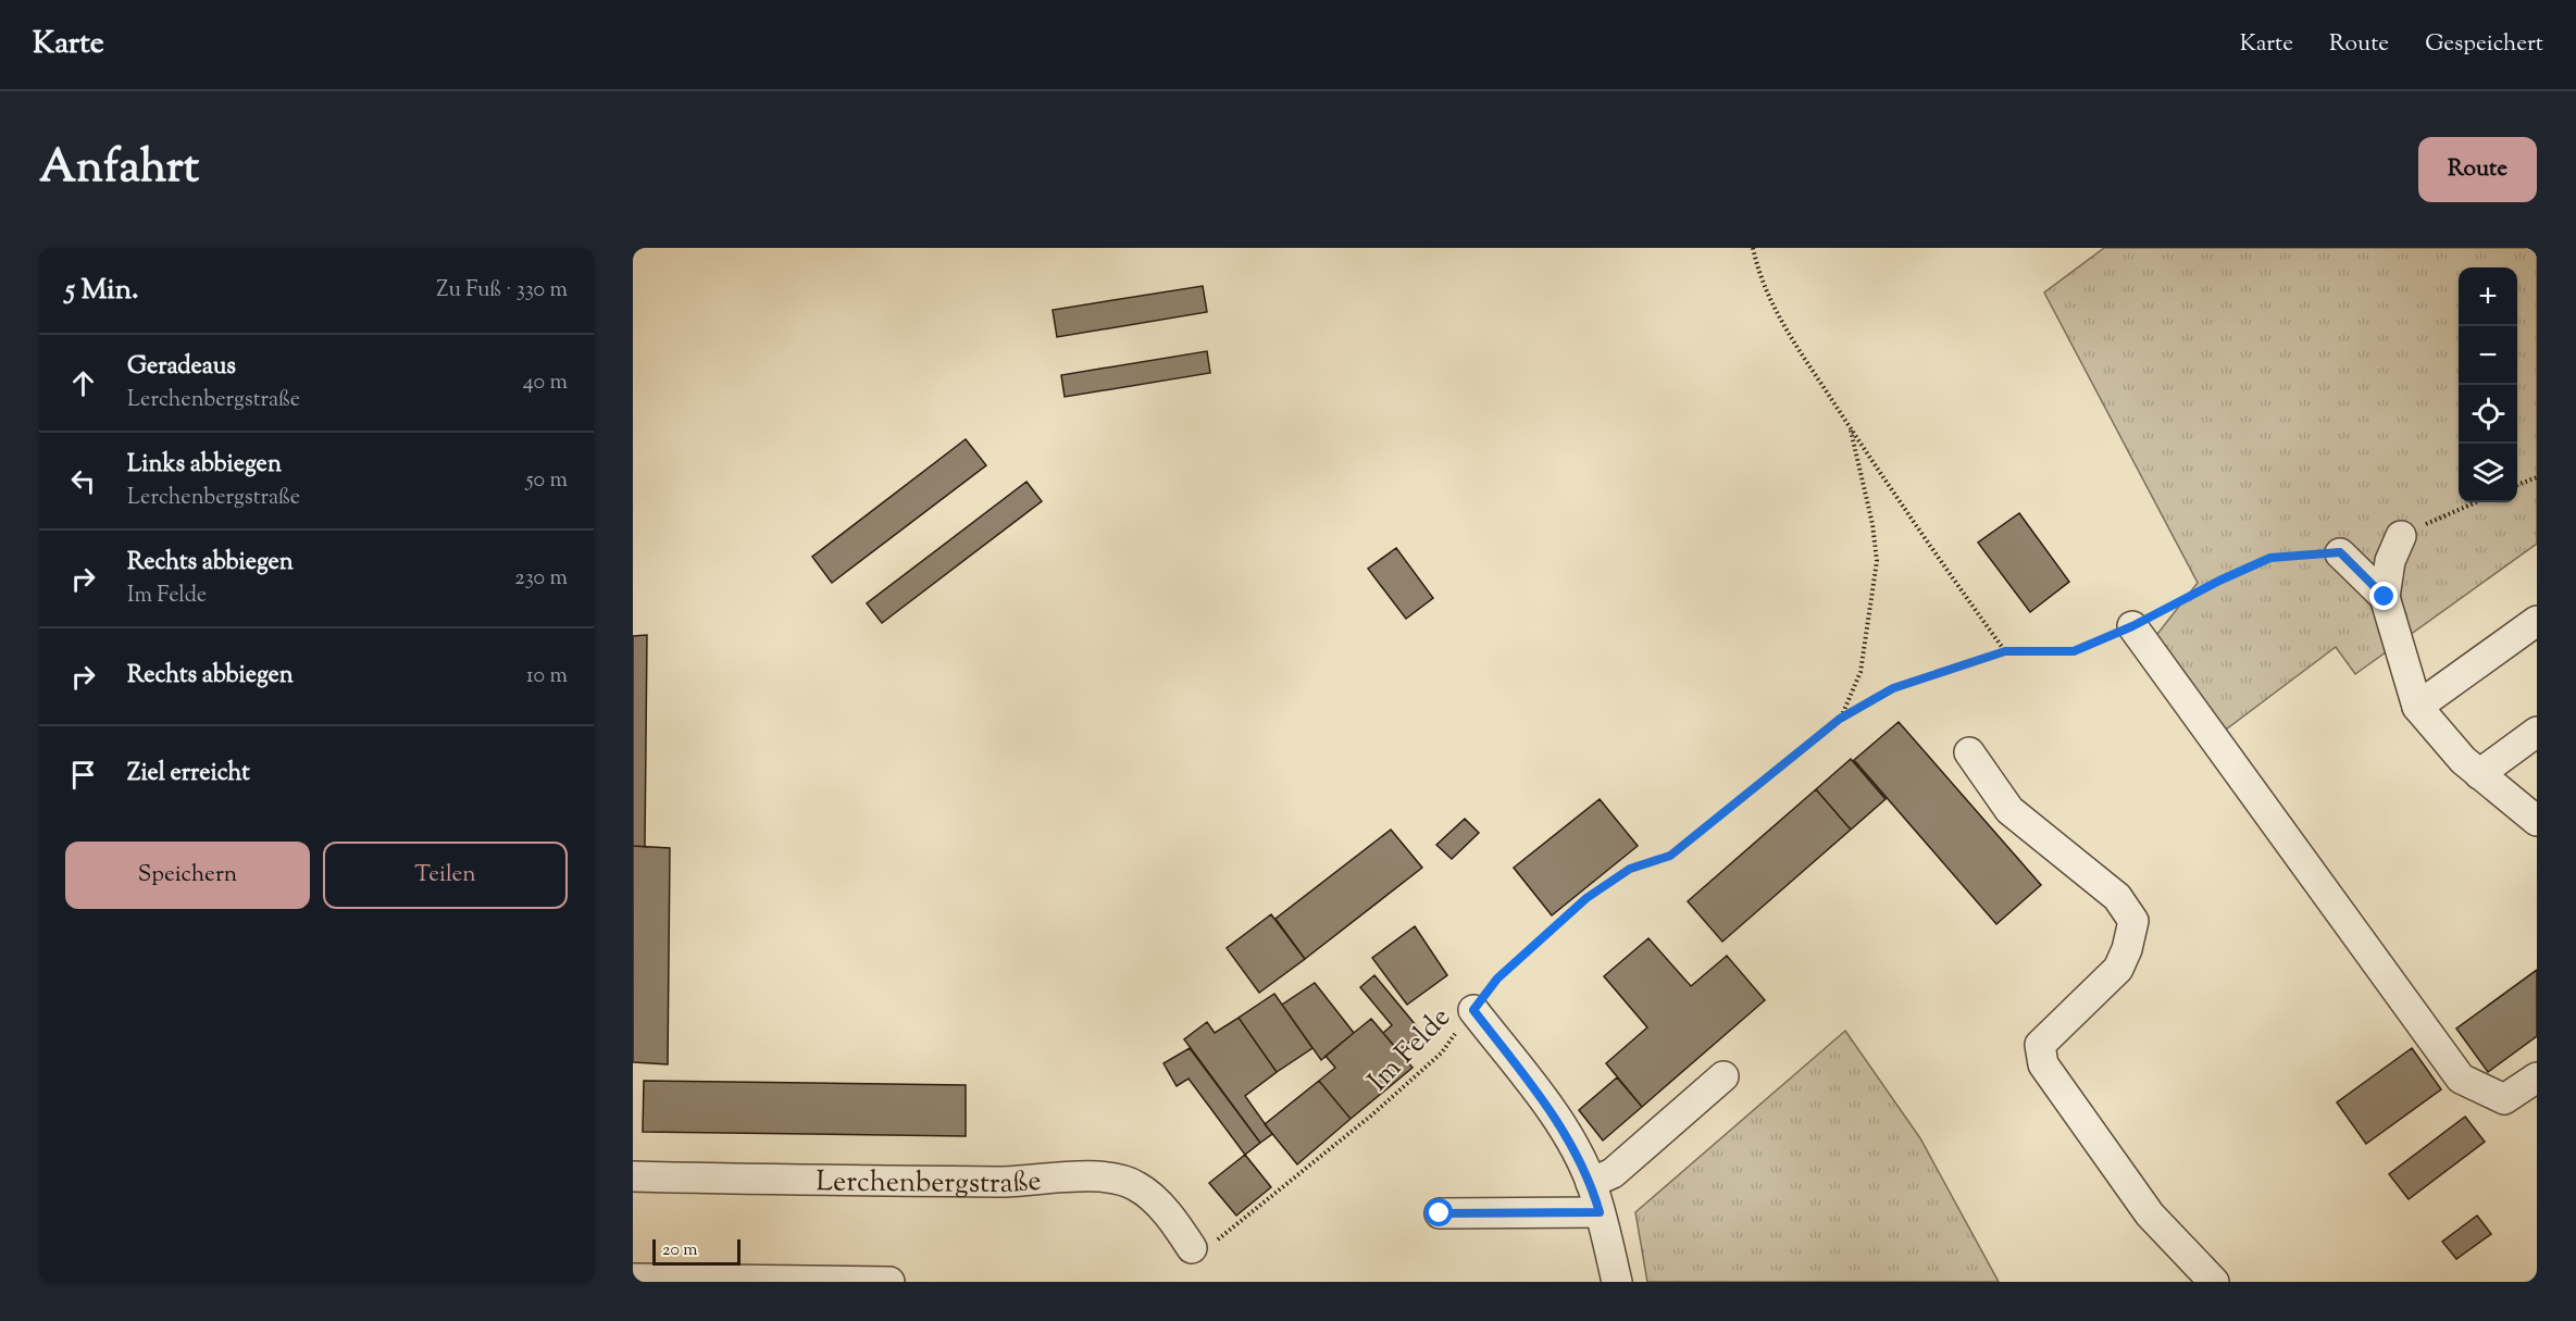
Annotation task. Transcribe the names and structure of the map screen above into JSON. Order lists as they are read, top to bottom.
{
  "streets": {
    "street": ["Lerchenbergstraße"],
    "path": ["Im Felde"]
  },
  "crossings": [
    ["Im Felde", "Lerchenbergstraße"]
  ],
  "scale_bar": "20 m",
  "page": {
    "header": "Karte",
    "nav": ["Karte", "Route", "Gespeichert"],
    "title": "Anfahrt",
    "buttons": [
      "Route",
      ["Speichern", "Teilen"]
    ],
    "heading": ["5 Min.", "Zu Fuß · 330 m"],
    "map_buttons": ["+", "−"],
    "list": [
      ["Geradeaus", "Lerchenbergstraße", "40 m"],
      ["Links abbiegen", "Lerchenbergstraße", "50 m"],
      ["Rechts abbiegen", "Im Felde", "230 m"],
      ["Rechts abbiegen", "10 m"],
      "Ziel erreicht"
    ],
    "scale": "20 m"
  }
}
